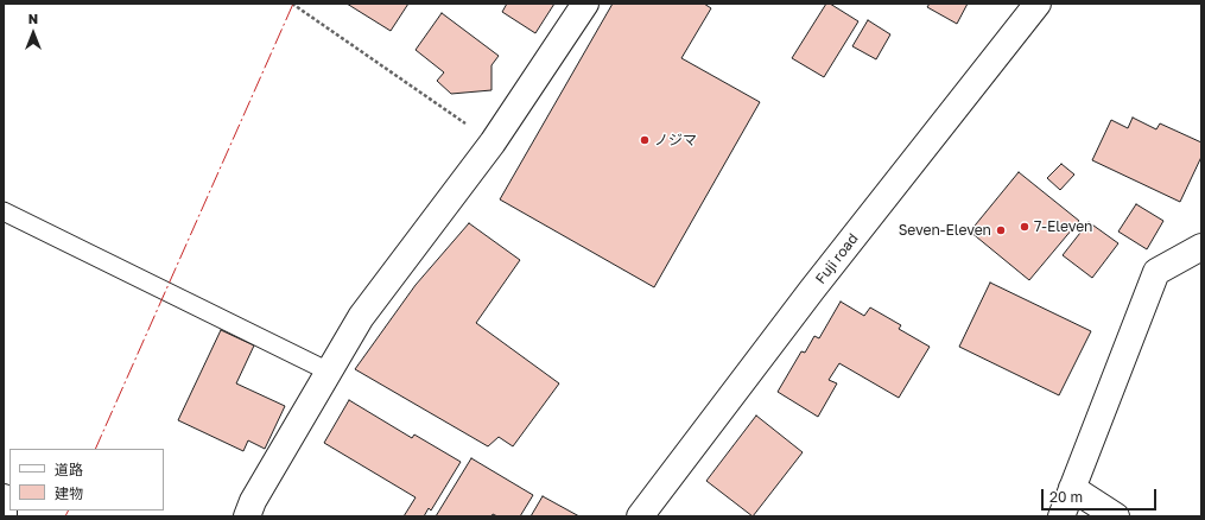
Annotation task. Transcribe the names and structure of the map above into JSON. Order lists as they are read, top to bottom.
{
  "streets": {
    "main road": ["Fuji road"]
  },
  "places": ["ノジマ", "7-Eleven", "Seven-Eleven"],
  "legend": ["道路", "建物"],
  "scale_bar": "20 m",
  "north": "top"
}
